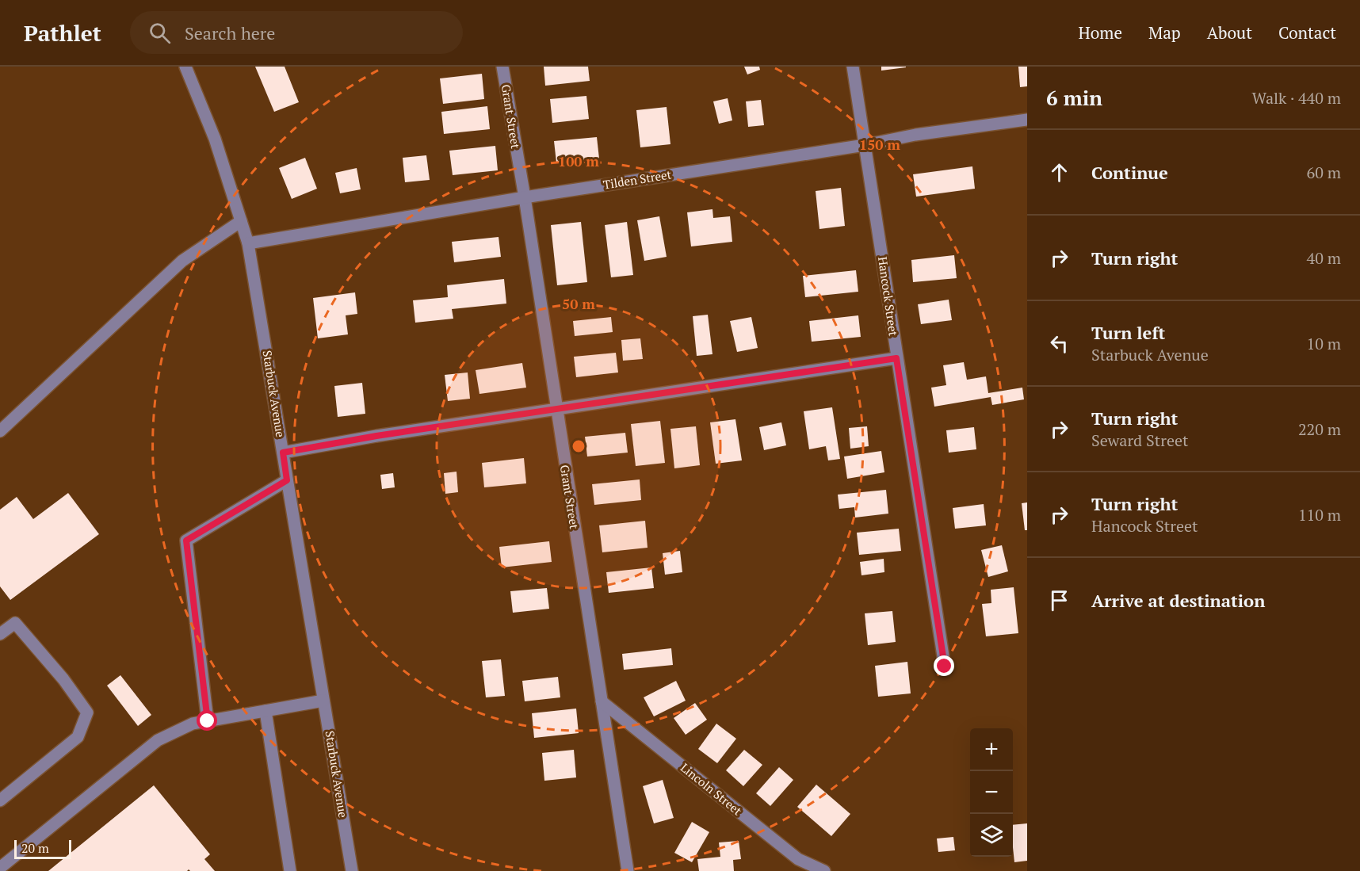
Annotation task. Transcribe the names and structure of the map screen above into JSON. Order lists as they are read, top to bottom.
{
  "streets": {
    "street": [
      "Grant Street",
      "Tilden Street",
      "Hancock Street",
      "Starbuck Avenue",
      "Lincoln Street"
    ]
  },
  "crossings": [
    ["Grant Street", "Tilden Street"],
    ["Grant Street", "Lincoln Street"],
    ["Tilden Street", "Hancock Street"],
    ["Tilden Street", "Starbuck Avenue"]
  ],
  "scale_bar": "20 m",
  "page": {
    "header": "Pathlet",
    "search": "Search here",
    "nav": [
      "Home",
      "Map",
      "About",
      "Contact"
    ],
    "heading": ["6 min", "Walk · 440 m"],
    "list": [
      ["Continue", "60 m"],
      ["Turn right", "40 m"],
      ["Turn left", "Starbuck Avenue", "10 m"],
      ["Turn right", "Seward Street", "220 m"],
      ["Turn right", "Hancock Street", "110 m"],
      "Arrive at destination"
    ],
    "map_buttons": ["+", "−"],
    "scale": "20 m"
  },
  "rings": ["150 m", "100 m", "50 m"]
}
